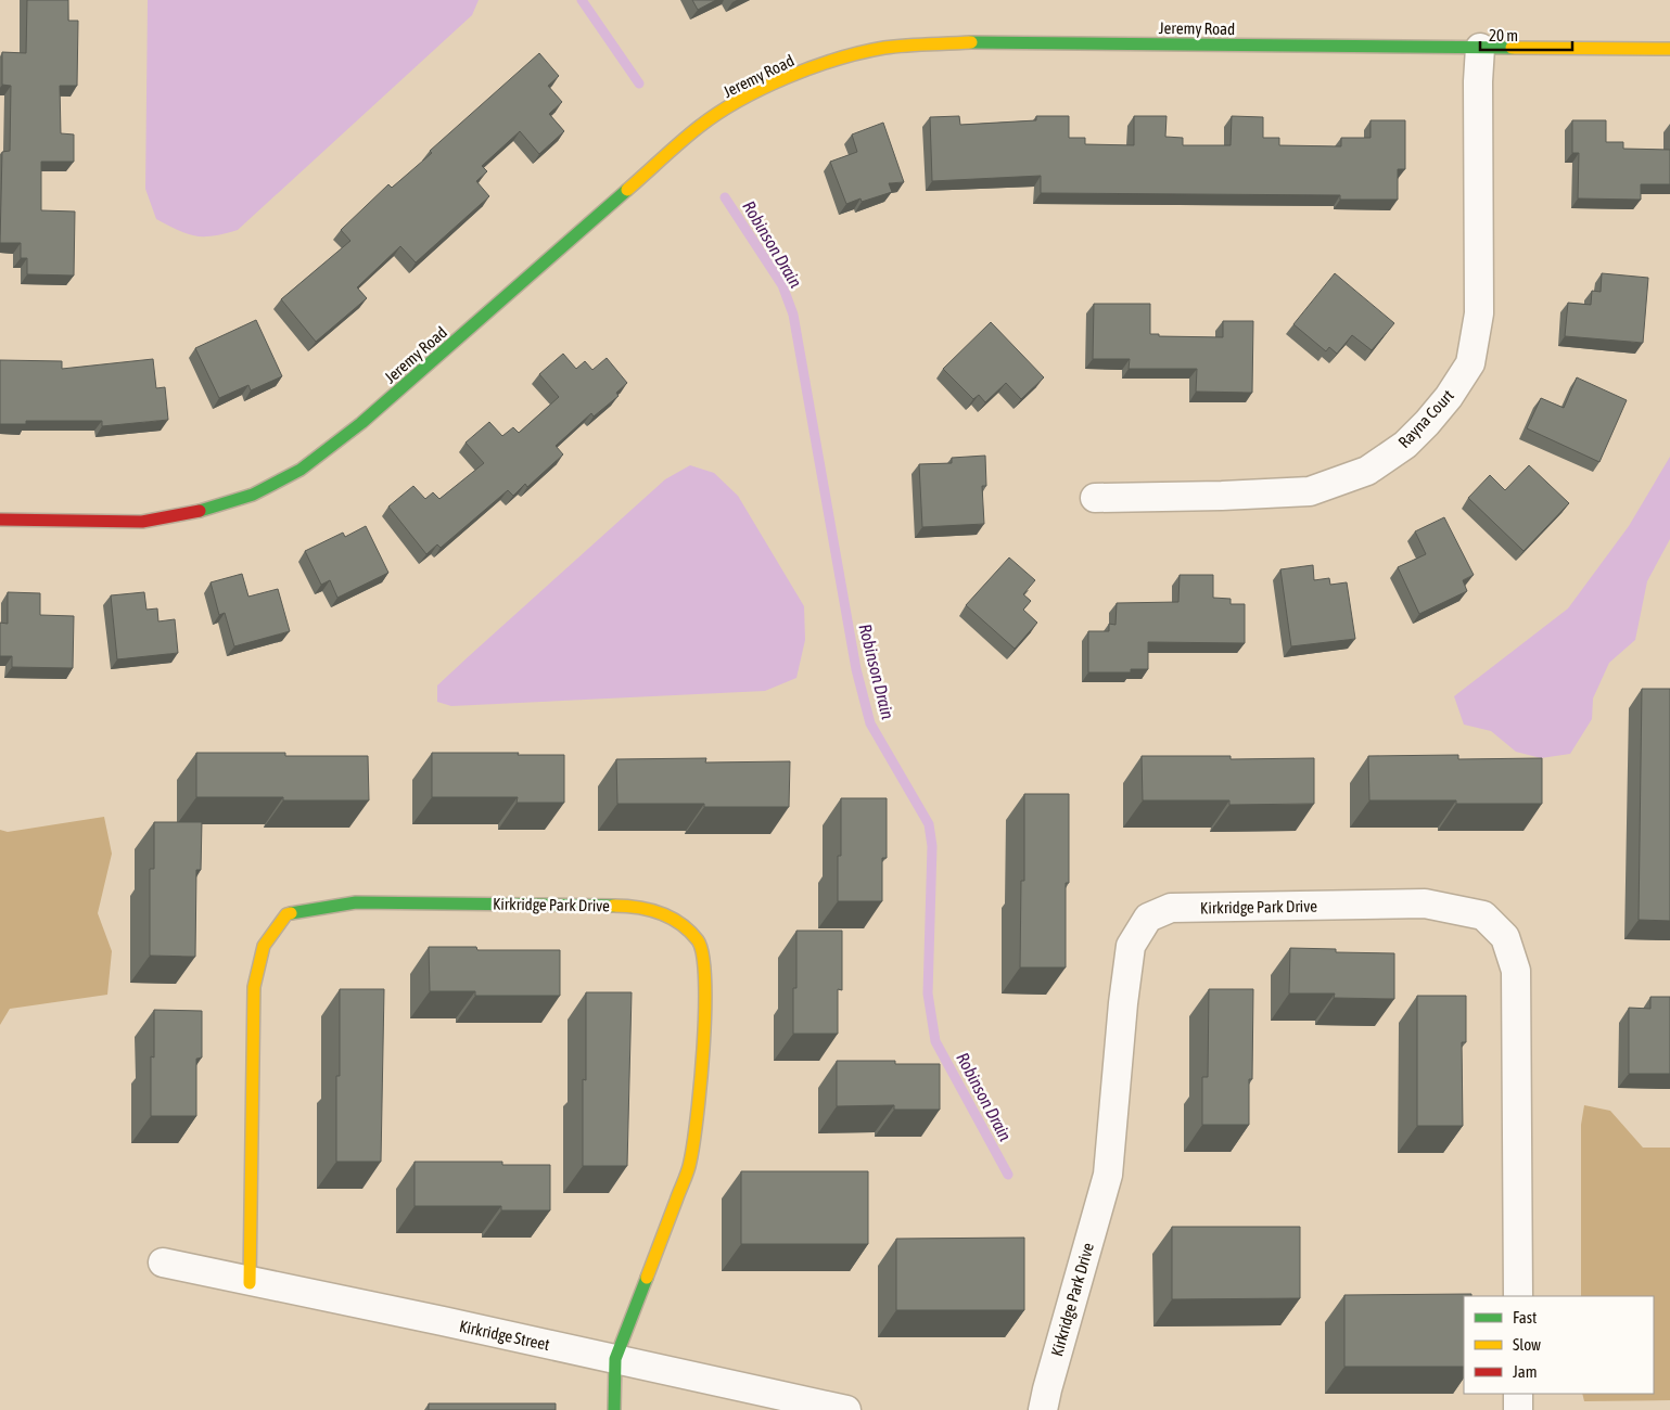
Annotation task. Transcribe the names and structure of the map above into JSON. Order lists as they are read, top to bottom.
{
  "streets": {
    "street": [
      "Jeremy Road",
      "Rayna Court",
      "Kirkridge Park Drive",
      "Kirkridge Street"
    ]
  },
  "crossings": [
    ["Jeremy Road", "Rayna Court"],
    ["Kirkridge Park Drive", "Kirkridge Street"]
  ],
  "water": ["Robinson Drain"],
  "legend": ["Fast", "Slow", "Jam"],
  "scale_bar": "20 m"
}
